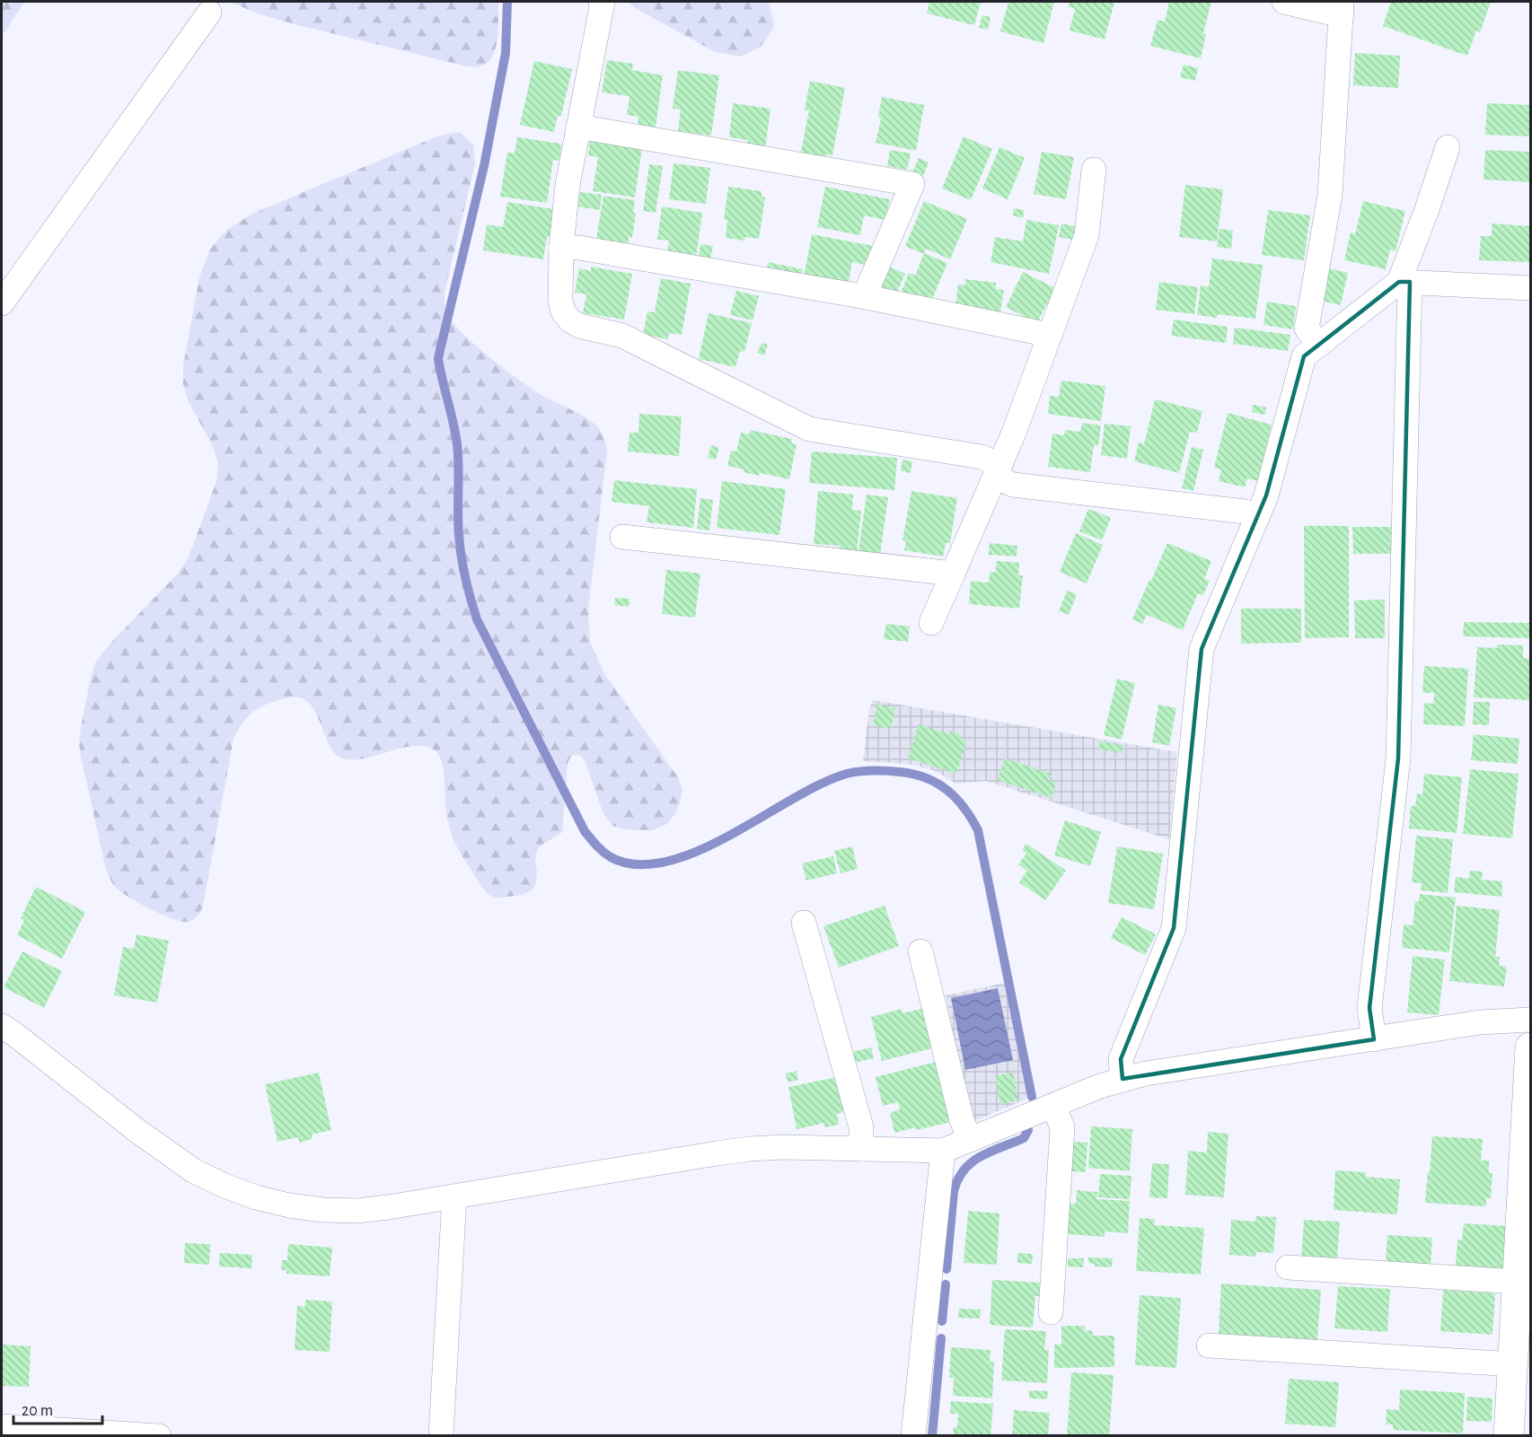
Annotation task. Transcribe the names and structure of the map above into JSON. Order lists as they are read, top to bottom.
{
  "scale_bar": "20 m"
}
